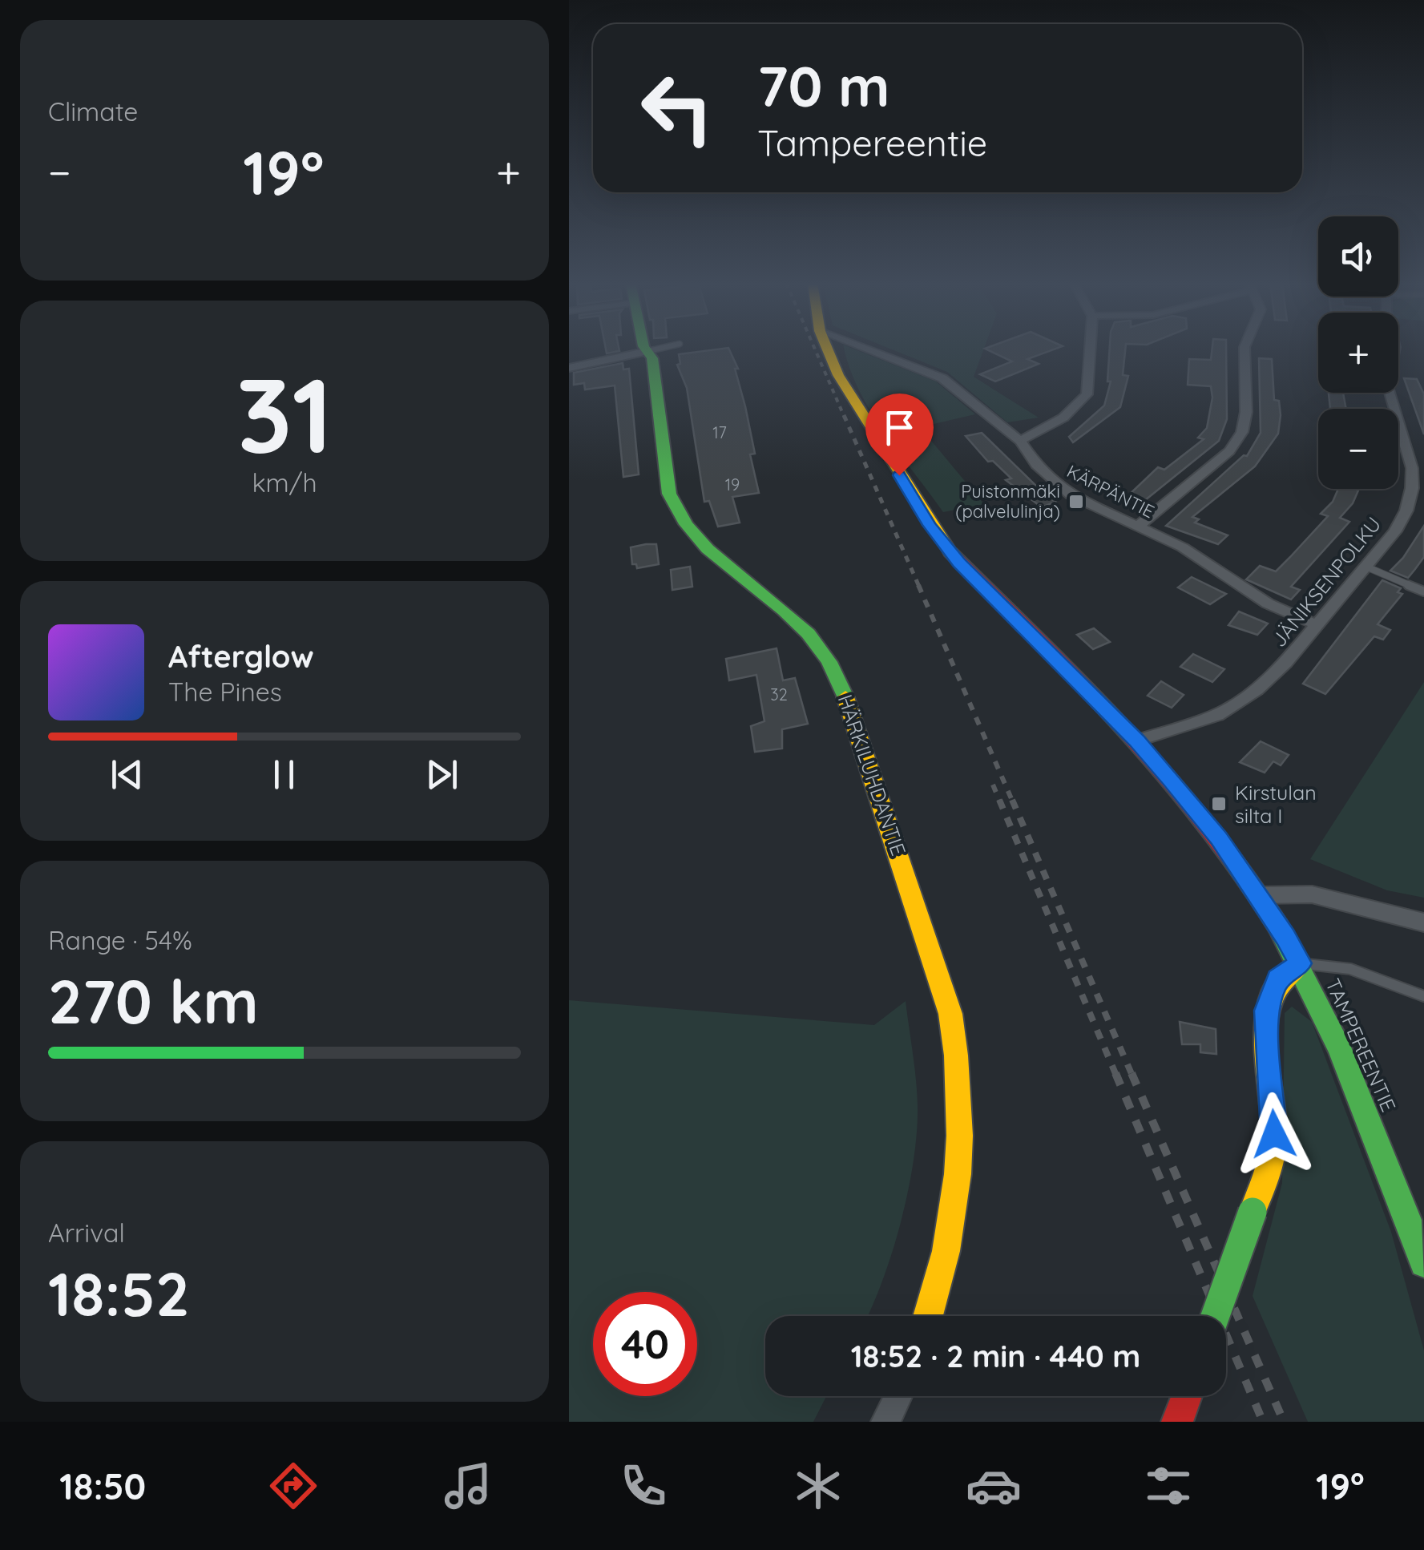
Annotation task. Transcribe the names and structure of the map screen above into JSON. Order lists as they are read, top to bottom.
{
  "streets": {
    "street": [
      "KÄRPÄNTIE",
      "JÄNIKSENPOLKU",
      "HÄRKILUHDANTIE",
      "TAMPEREENTIE"
    ]
  },
  "crossings": [
    ["KÄRPÄNTIE", "JÄNIKSENPOLKU"],
    ["JÄNIKSENPOLKU", "TAMPEREENTIE"]
  ],
  "places": {
    "transit": ["Puistonmäki (palvelulinja)", "Kirstulan silta I"]
  },
  "house_numbers": ["17", "19", "32"],
  "page": {
    "tile": [
      "Climate",
      ["31", "km/h"],
      ["Range · 54%", "270 km"],
      ["Arrival", "18:52"]
    ],
    "turn": ["70 m", "Tampereentie"],
    "heat": ["−", "19°", "+"],
    "map_buttons": ["+", "−"],
    "song": ["Afterglow", "The Pines"],
    "limit": "40",
    "trip": "18:52 · 2 min · 440 m",
    "tabs": ["18:50", "19°"]
  }
}
